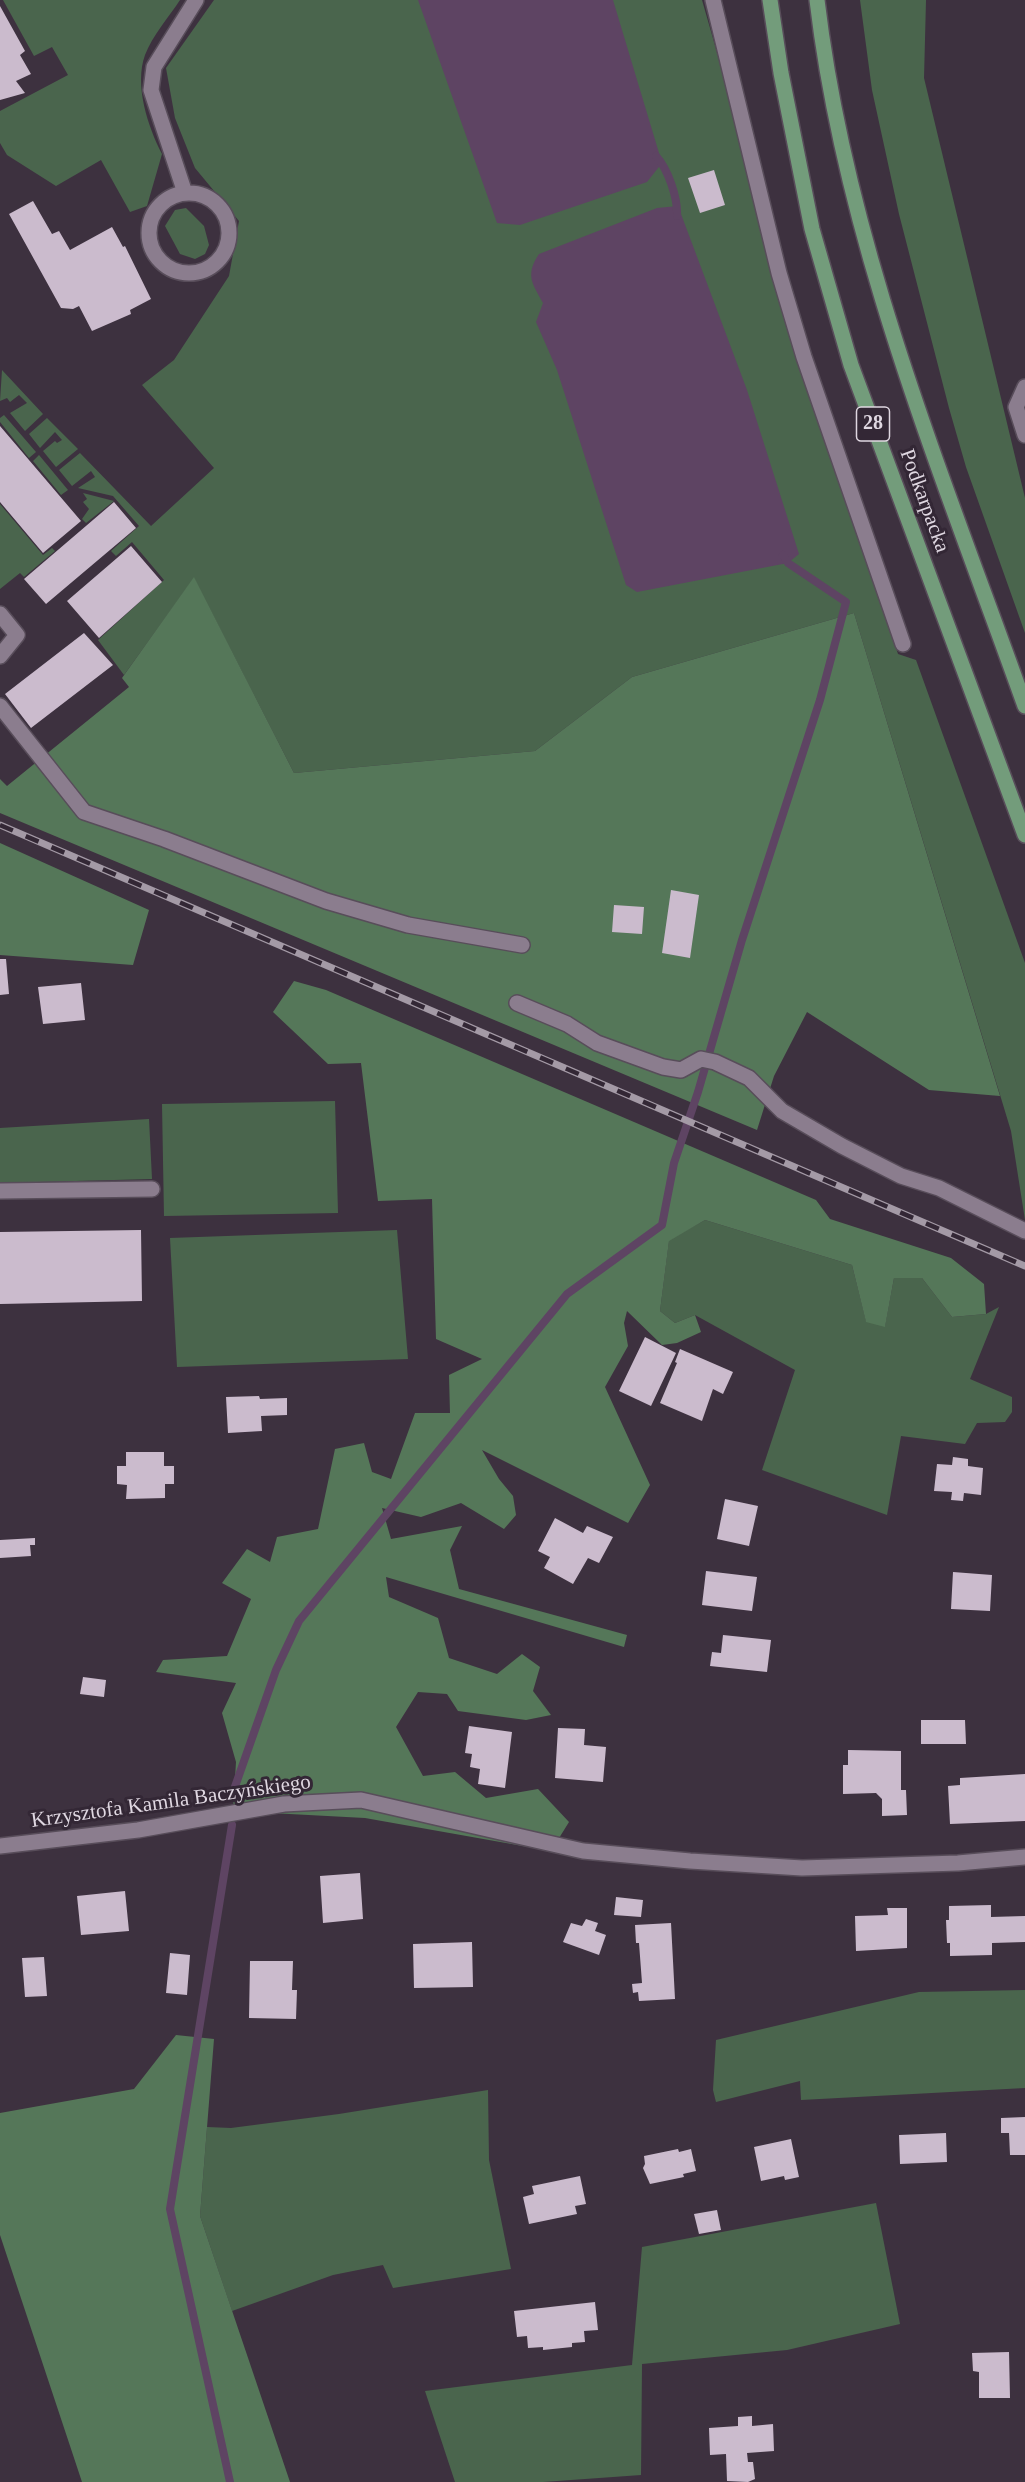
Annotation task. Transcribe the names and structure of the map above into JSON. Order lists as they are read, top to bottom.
{
  "streets": {
    "main road": ["28", "Podkarpacka"],
    "street": ["Krzysztofa Kamila Baczyńskiego"]
  }
}
